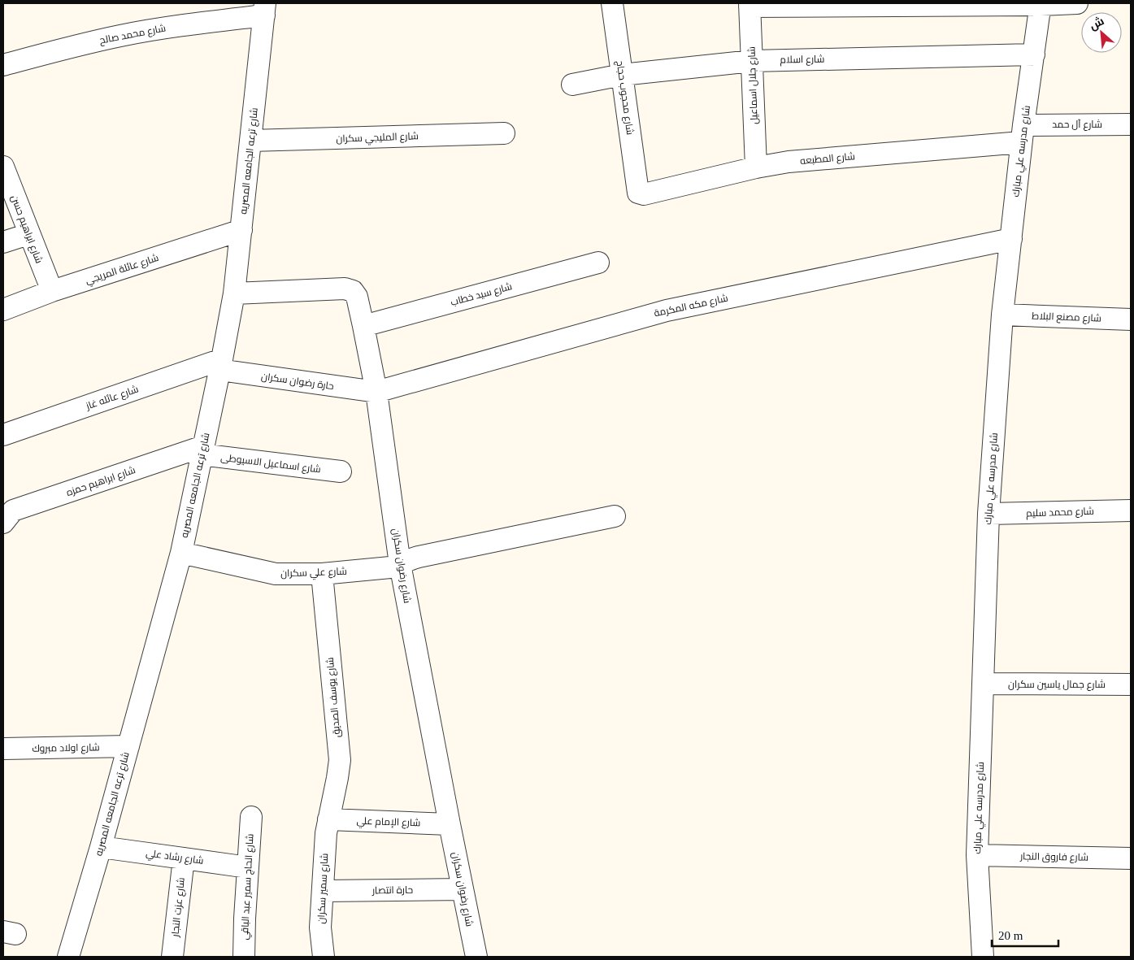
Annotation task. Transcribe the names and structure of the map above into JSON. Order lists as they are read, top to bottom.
{
  "streets": {
    "street": [
      "شارع محمد صالح",
      "شارع اسلام",
      "شارع جلال اسماعيل",
      "شارع محجوب حجاج",
      "شارع آل حمد",
      "شارع المليجي سكران",
      "شارع مدرسه علي مبارك",
      "شارع المطبعه",
      "شارع ترعه الجامعه المصريه",
      "شارع ابراهيم حسن",
      "شارع عائلة المريجي",
      "شارع سيد خطاب",
      "شارع مكه المكرمة",
      "شارع مصنع البلاط",
      "حارة رضوان سكران",
      "شارع عائله غاز",
      "شارع اسماعيل الاسيوطى",
      "شارع ابراهيم حمزه",
      "شارع محمد سليم",
      "شارع رضوان سكران",
      "شارع علي سكران",
      "شارع جمال ياسين سكران",
      "شارع يوسف الصديق",
      "شارع اولاد مبروك",
      "شارع الإمام علي",
      "شارع رشاد علي",
      "شارع فاروق النجار",
      "شارع الحاج سمير عبد الباقي",
      "شارع سمير سكران",
      "حارة انتصار",
      "شارع عزت النجار"
    ]
  },
  "crossings": [
    ["شارع محمد صالح", "شارع ترعه الجامعه المصريه"],
    ["شارع اسلام", "شارع جلال اسماعيل"],
    ["شارع اسلام", "شارع محجوب حجاج"],
    ["شارع اسلام", "شارع مدرسه علي مبارك"],
    ["شارع جلال اسماعيل", "شارع المطبعه"],
    ["شارع محجوب حجاج", "شارع المطبعه"],
    ["شارع آل حمد", "شارع مدرسه علي مبارك"],
    ["شارع آل حمد", "شارع المطبعه"],
    ["شارع المليجي سكران", "شارع ترعه الجامعه المصريه"],
    ["شارع مدرسه علي مبارك", "شارع المطبعه"],
    ["شارع مدرسه علي مبارك", "شارع مكه المكرمة"],
    ["شارع مدرسه علي مبارك", "شارع مصنع البلاط"],
    ["شارع مدرسه علي مبارك", "شارع محمد سليم"],
    ["شارع مدرسه علي مبارك", "شارع جمال ياسين سكران"],
    ["شارع مدرسه علي مبارك", "شارع فاروق النجار"],
    ["شارع ترعه الجامعه المصريه", "شارع عائلة المريجي"],
    ["شارع ترعه الجامعه المصريه", "حارة رضوان سكران"],
    ["شارع ترعه الجامعه المصريه", "شارع عائله غاز"],
    ["شارع ترعه الجامعه المصريه", "شارع اسماعيل الاسيوطى"],
    ["شارع ترعه الجامعه المصريه", "شارع ابراهيم حمزه"],
    ["شارع ترعه الجامعه المصريه", "شارع رضوان سكران"],
    ["شارع ترعه الجامعه المصريه", "شارع علي سكران"],
    ["شارع ترعه الجامعه المصريه", "شارع اولاد مبروك"],
    ["شارع ترعه الجامعه المصريه", "شارع رشاد علي"],
    ["شارع ابراهيم حسن", "شارع عائلة المريجي"],
    ["شارع سيد خطاب", "شارع رضوان سكران"],
    ["شارع مكه المكرمة", "حارة رضوان سكران"],
    ["شارع مكه المكرمة", "شارع رضوان سكران"],
    ["حارة رضوان سكران", "شارع عائله غاز"],
    ["حارة رضوان سكران", "شارع رضوان سكران"],
    ["شارع اسماعيل الاسيوطى", "شارع ابراهيم حمزه"],
    ["شارع رضوان سكران", "شارع علي سكران"],
    ["شارع رضوان سكران", "شارع الإمام علي"],
    ["شارع رضوان سكران", "حارة انتصار"],
    ["شارع علي سكران", "شارع يوسف الصديق"],
    ["شارع يوسف الصديق", "شارع الإمام علي"],
    ["شارع يوسف الصديق", "شارع سمير سكران"],
    ["شارع الإمام علي", "شارع سمير سكران"],
    ["شارع رشاد علي", "شارع الحاج سمير عبد الباقي"],
    ["شارع رشاد علي", "شارع عزت النجار"],
    ["شارع سمير سكران", "حارة انتصار"]
  ],
  "scale_bar": "20 m",
  "north": "top left"
}
